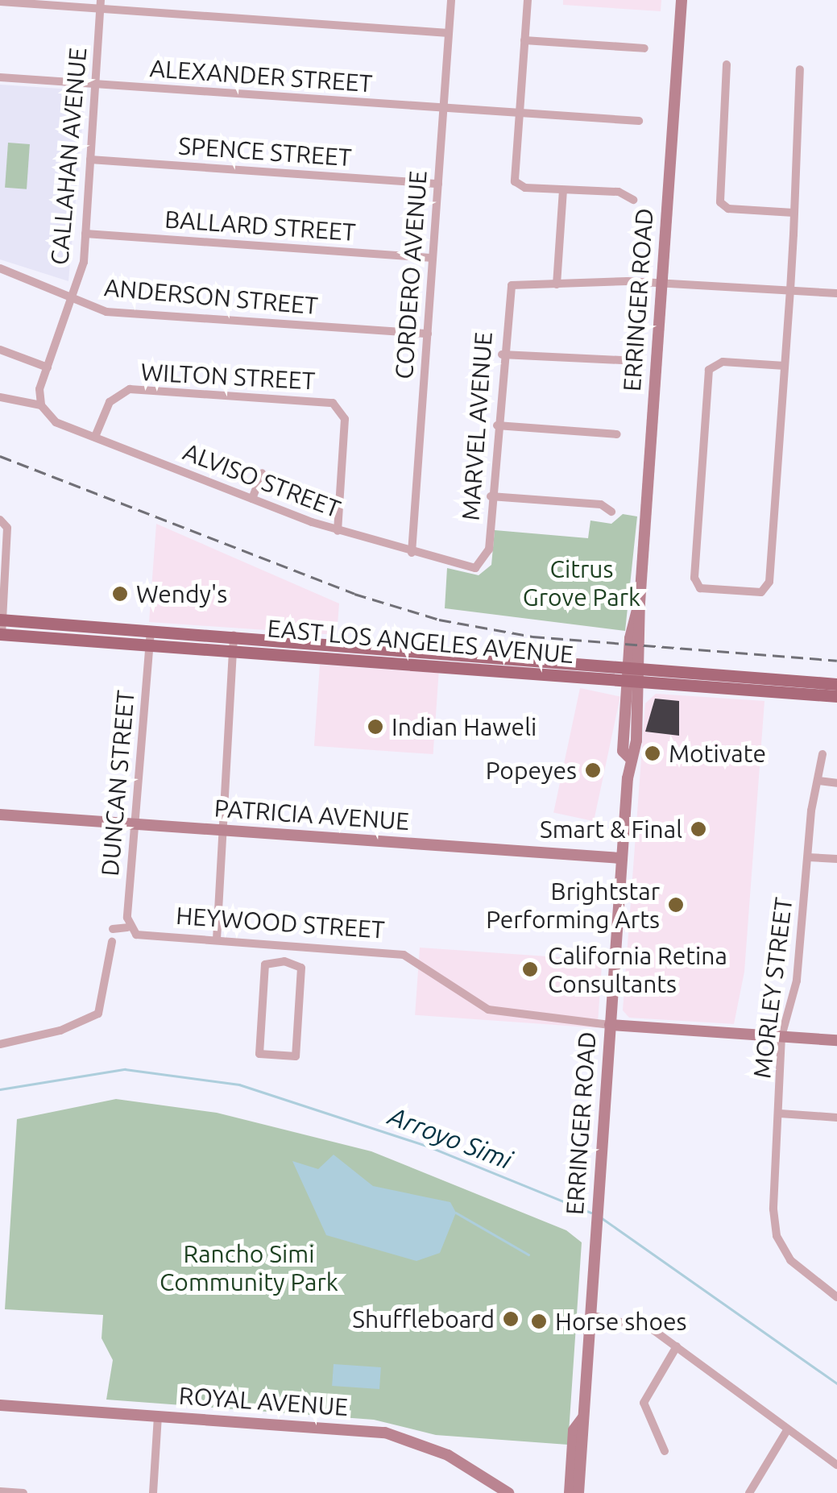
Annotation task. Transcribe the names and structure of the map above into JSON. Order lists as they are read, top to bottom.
{
  "streets": {
    "main road": [
      "ERRINGER ROAD",
      "EAST LOS ANGELES AVENUE",
      "PATRICIA AVENUE",
      "HEYWOOD STREET",
      "ROYAL AVENUE"
    ],
    "street": [
      "ALEXANDER STREET",
      "SPENCE STREET",
      "CALLAHAN AVENUE",
      "BALLARD STREET",
      "CORDERO AVENUE",
      "ANDERSON STREET",
      "WILTON STREET",
      "MARVEL AVENUE",
      "ALVISO STREET",
      "DUNCAN STREET",
      "MORLEY STREET"
    ]
  },
  "crossings": [
    ["ALEXANDER STREET", "CALLAHAN AVENUE"],
    ["ALEXANDER STREET", "CORDERO AVENUE"],
    ["SPENCE STREET", "CALLAHAN AVENUE"],
    ["SPENCE STREET", "CORDERO AVENUE"],
    ["CALLAHAN AVENUE", "BALLARD STREET"],
    ["CALLAHAN AVENUE", "ANDERSON STREET"],
    ["CALLAHAN AVENUE", "ALVISO STREET"],
    ["BALLARD STREET", "CORDERO AVENUE"],
    ["CORDERO AVENUE", "ANDERSON STREET"],
    ["CORDERO AVENUE", "ALVISO STREET"],
    ["ERRINGER ROAD", "EAST LOS ANGELES AVENUE"],
    ["ERRINGER ROAD", "PATRICIA AVENUE"],
    ["ERRINGER ROAD", "HEYWOOD STREET"],
    ["WILTON STREET", "ALVISO STREET"],
    ["MARVEL AVENUE", "ALVISO STREET"],
    ["EAST LOS ANGELES AVENUE", "DUNCAN STREET"],
    ["DUNCAN STREET", "PATRICIA AVENUE"],
    ["DUNCAN STREET", "HEYWOOD STREET"],
    ["HEYWOOD STREET", "MORLEY STREET"]
  ],
  "water": ["Arroyo Simi"],
  "parks": ["Citrus Grove Park", "Rancho Simi Community Park"],
  "places": [
    "Wendy's",
    "Indian Haweli",
    "Motivate",
    "Popeyes",
    "Smart & Final",
    "Brightstar Performing Arts",
    "California Retina Consultants",
    "Shuffleboard",
    "Horse shoes"
  ]
}
